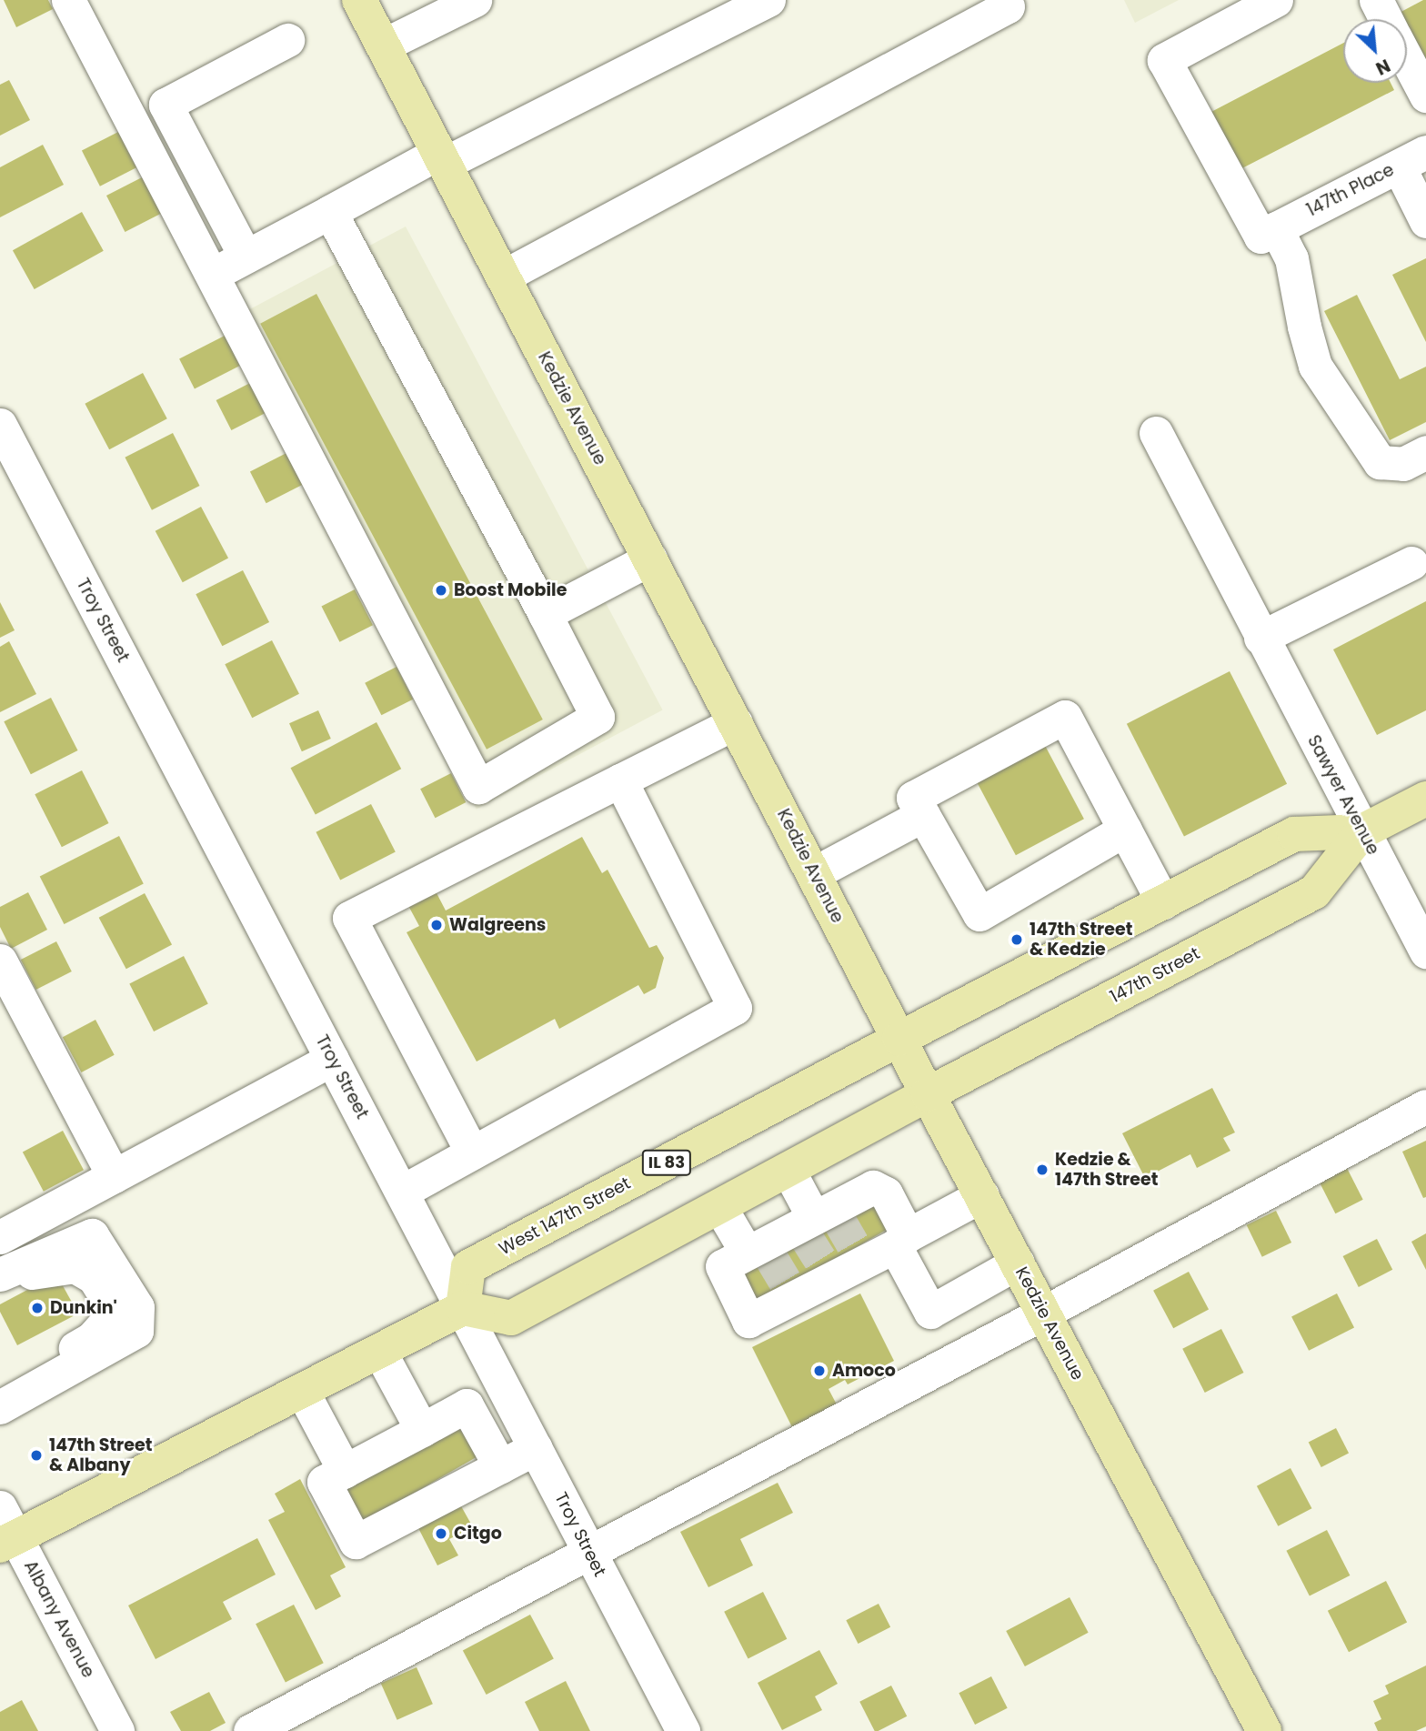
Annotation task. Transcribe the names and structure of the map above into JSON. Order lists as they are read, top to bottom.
{
  "streets": {
    "main road": [
      "Kedzie Avenue",
      "147th Street",
      "IL 83",
      "West 147th Street"
    ],
    "street": [
      "147th Place",
      "Troy Street",
      "Sawyer Avenue",
      "Albany Avenue"
    ]
  },
  "crossings": [
    ["Kedzie Avenue", "147th Street"],
    ["Kedzie Avenue", "IL 83"],
    ["Kedzie Avenue", "West 147th Street"],
    ["Troy Street", "IL 83"],
    ["Troy Street", "West 147th Street"],
    ["Sawyer Avenue", "147th Street"],
    ["147th Street", "IL 83"],
    ["147th Street", "West 147th Street"],
    ["IL 83", "West 147th Street"]
  ],
  "places": [
    "Boost Mobile",
    "Walgreens",
    "147th Street & Kedzie",
    "Kedzie & 147th Street",
    "Dunkin'",
    "Amoco",
    "147th Street & Albany",
    "Citgo"
  ],
  "north": "bottom right"
}
